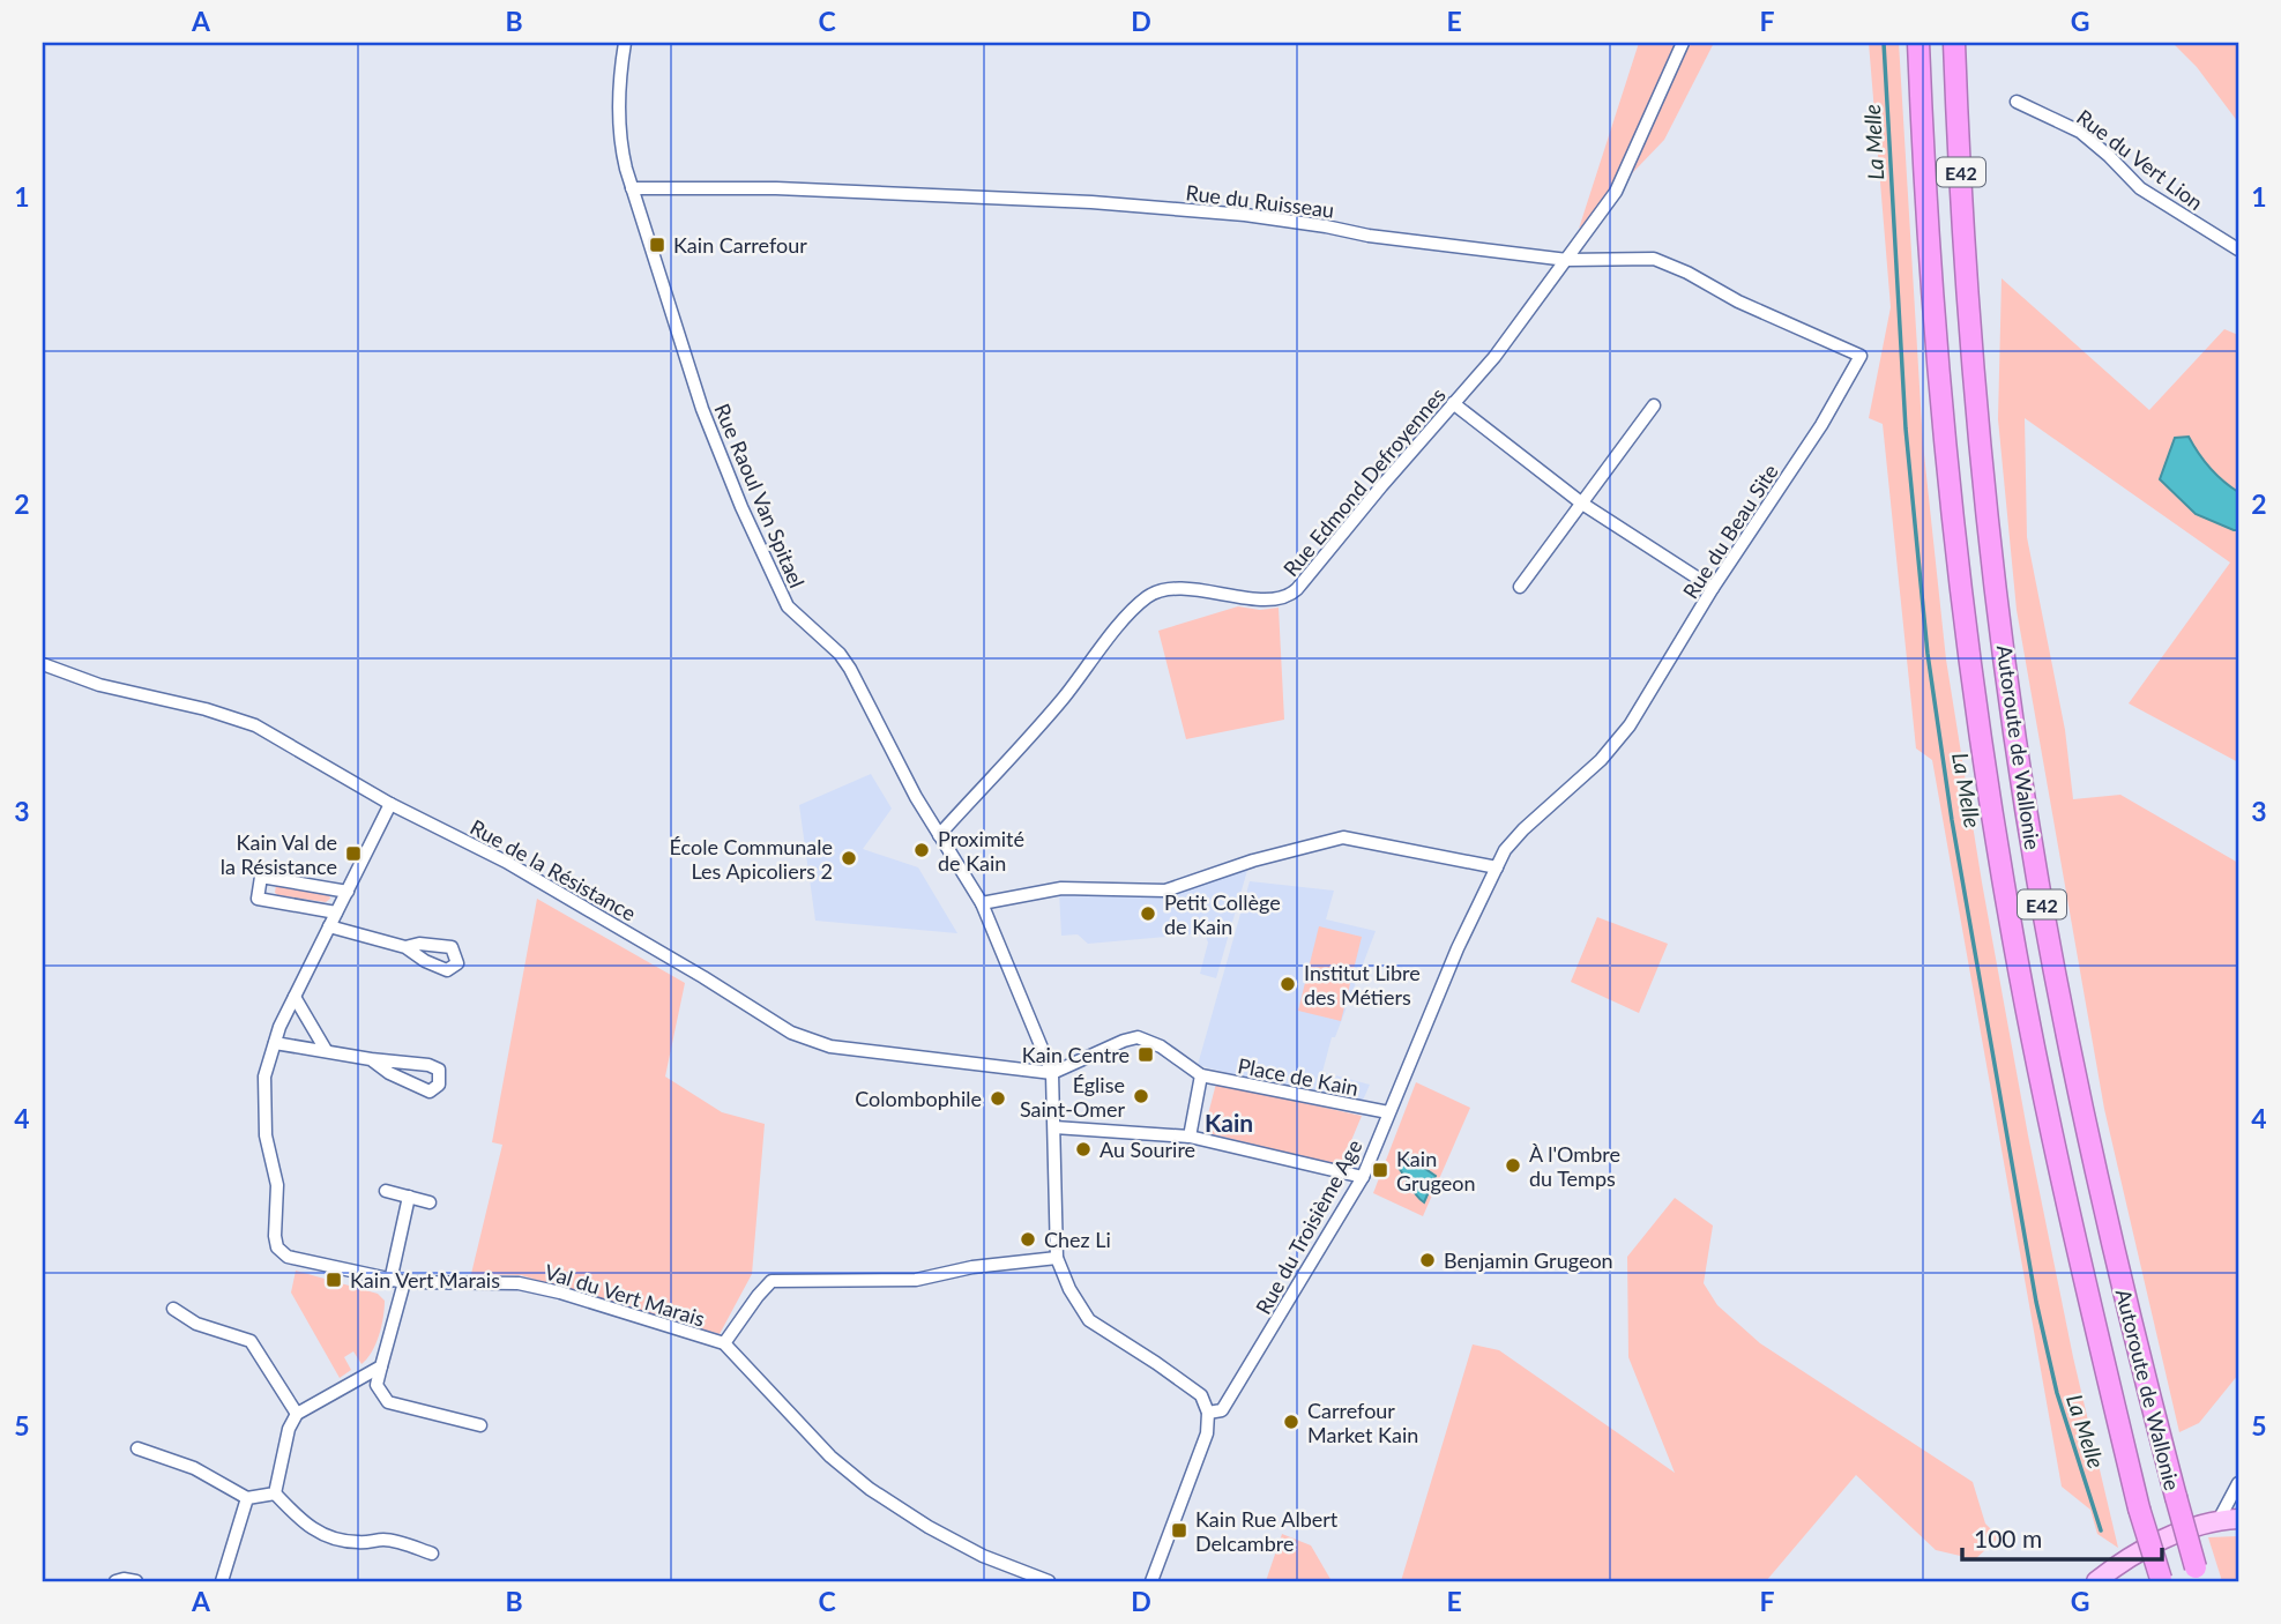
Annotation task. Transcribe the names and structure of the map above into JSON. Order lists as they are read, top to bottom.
{
  "streets": {
    "highway": ["E42", "Autoroute de Wallonie"],
    "street": [
      "Rue du Vert Lion",
      "Rue du Ruisseau",
      "Rue Edmond Defroyennes",
      "Rue Raoul Van Spitael",
      "Rue du Beau Site",
      "Rue de la Résistance",
      "Place de Kain",
      "Rue du Troisième Age",
      "Val du Vert Marais"
    ]
  },
  "crossings": [
    ["Rue du Ruisseau", "Rue Edmond Defroyennes"],
    ["Rue du Ruisseau", "Rue Raoul Van Spitael"],
    ["Rue du Ruisseau", "Rue du Beau Site"],
    ["Rue Edmond Defroyennes", "Rue Raoul Van Spitael"],
    ["Rue Raoul Van Spitael", "Rue de la Résistance"],
    ["Rue Raoul Van Spitael", "Place de Kain"],
    ["Rue Raoul Van Spitael", "Val du Vert Marais"],
    ["Rue du Beau Site", "Rue du Troisième Age"],
    ["Rue de la Résistance", "Place de Kain"],
    ["Place de Kain", "Rue du Troisième Age"]
  ],
  "districts": ["Kain"],
  "water": ["La Melle"],
  "places": {
    "transit": [
      "Kain Carrefour",
      "Kain Val de la Résistance",
      "Kain Centre",
      "Kain Grugeon",
      "Kain Vert Marais",
      "Kain Rue Albert Delcambre"
    ],
    "other": [
      "Proximité de Kain",
      "École Communale Les Apicoliers 2",
      "Petit Collège de Kain",
      "Institut Libre des Métiers",
      "Église Saint-Omer",
      "Colombophile",
      "Au Sourire",
      "À l'Ombre du Temps",
      "Chez Li",
      "Benjamin Grugeon",
      "Carrefour Market Kain"
    ]
  },
  "scale_bar": "100 m",
  "grid": {
    "columns": [
      "A",
      "B",
      "C",
      "D",
      "E",
      "F",
      "G"
    ],
    "rows": [
      "1",
      "2",
      "3",
      "4",
      "5"
    ]
  }
}
